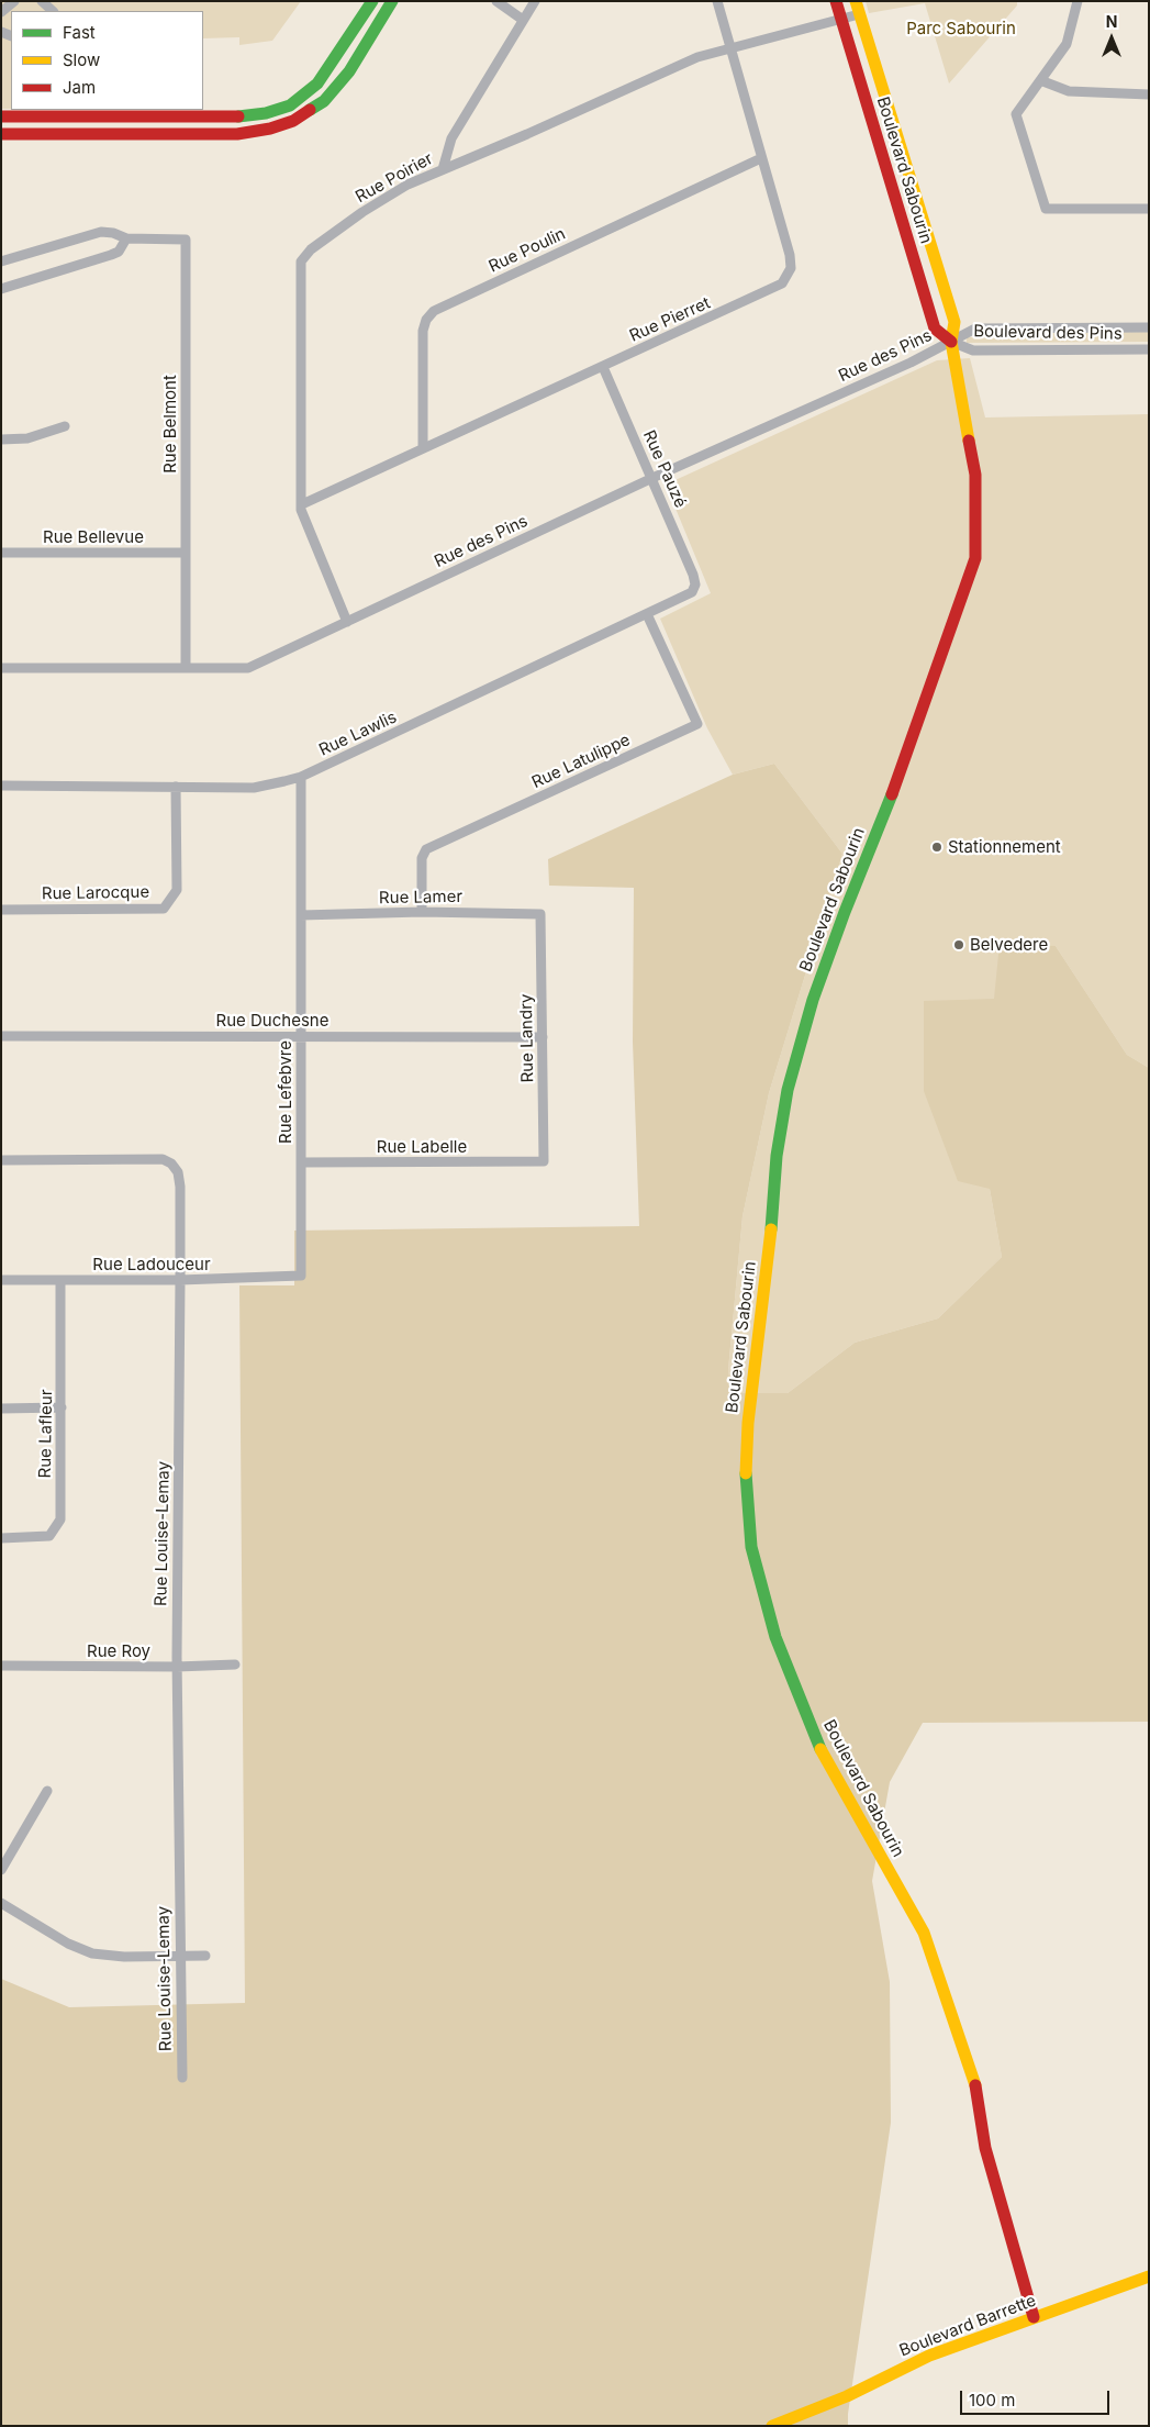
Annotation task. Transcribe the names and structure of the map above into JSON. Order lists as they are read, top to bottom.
{
  "streets": {
    "street": [
      "Boulevard Sabourin",
      "Rue Poirier",
      "Rue Poulin",
      "Rue Pierret",
      "Boulevard des Pins",
      "Rue des Pins",
      "Rue Belmont",
      "Rue Pauzé",
      "Rue Bellevue",
      "Rue Lawlis",
      "Rue Latulippe",
      "Rue Larocque",
      "Rue Lamer",
      "Rue Duchesne",
      "Rue Landry",
      "Rue Lefebvre",
      "Rue Labelle",
      "Rue Ladouceur",
      "Rue Lafleur",
      "Rue Louise-Lemay",
      "Rue Roy",
      "Boulevard Barrette"
    ]
  },
  "crossings": [
    ["Boulevard Sabourin", "Rue Poirier"],
    ["Boulevard Sabourin", "Boulevard des Pins"],
    ["Boulevard Sabourin", "Rue des Pins"],
    ["Boulevard Sabourin", "Boulevard Barrette"],
    ["Rue Poirier", "Rue Pierret"],
    ["Rue Poirier", "Rue des Pins"],
    ["Rue Poulin", "Rue Pierret"],
    ["Rue Pierret", "Rue Pauzé"],
    ["Boulevard des Pins", "Rue des Pins"],
    ["Rue des Pins", "Rue Belmont"],
    ["Rue des Pins", "Rue Pauzé"],
    ["Rue Belmont", "Rue Bellevue"],
    ["Rue Pauzé", "Rue Lawlis"],
    ["Rue Lawlis", "Rue Latulippe"],
    ["Rue Lawlis", "Rue Larocque"],
    ["Rue Lawlis", "Rue Lefebvre"],
    ["Rue Latulippe", "Rue Lamer"],
    ["Rue Lamer", "Rue Landry"],
    ["Rue Lamer", "Rue Lefebvre"],
    ["Rue Duchesne", "Rue Landry"],
    ["Rue Duchesne", "Rue Lefebvre"],
    ["Rue Landry", "Rue Labelle"],
    ["Rue Lefebvre", "Rue Labelle"],
    ["Rue Lefebvre", "Rue Ladouceur"],
    ["Rue Ladouceur", "Rue Lafleur"],
    ["Rue Ladouceur", "Rue Louise-Lemay"],
    ["Rue Louise-Lemay", "Rue Roy"]
  ],
  "parks": ["Parc Sabourin"],
  "places": ["Stationnement", "Belvedere"],
  "legend": ["Fast", "Slow", "Jam"],
  "scale_bar": "100 m",
  "north": "top"
}
